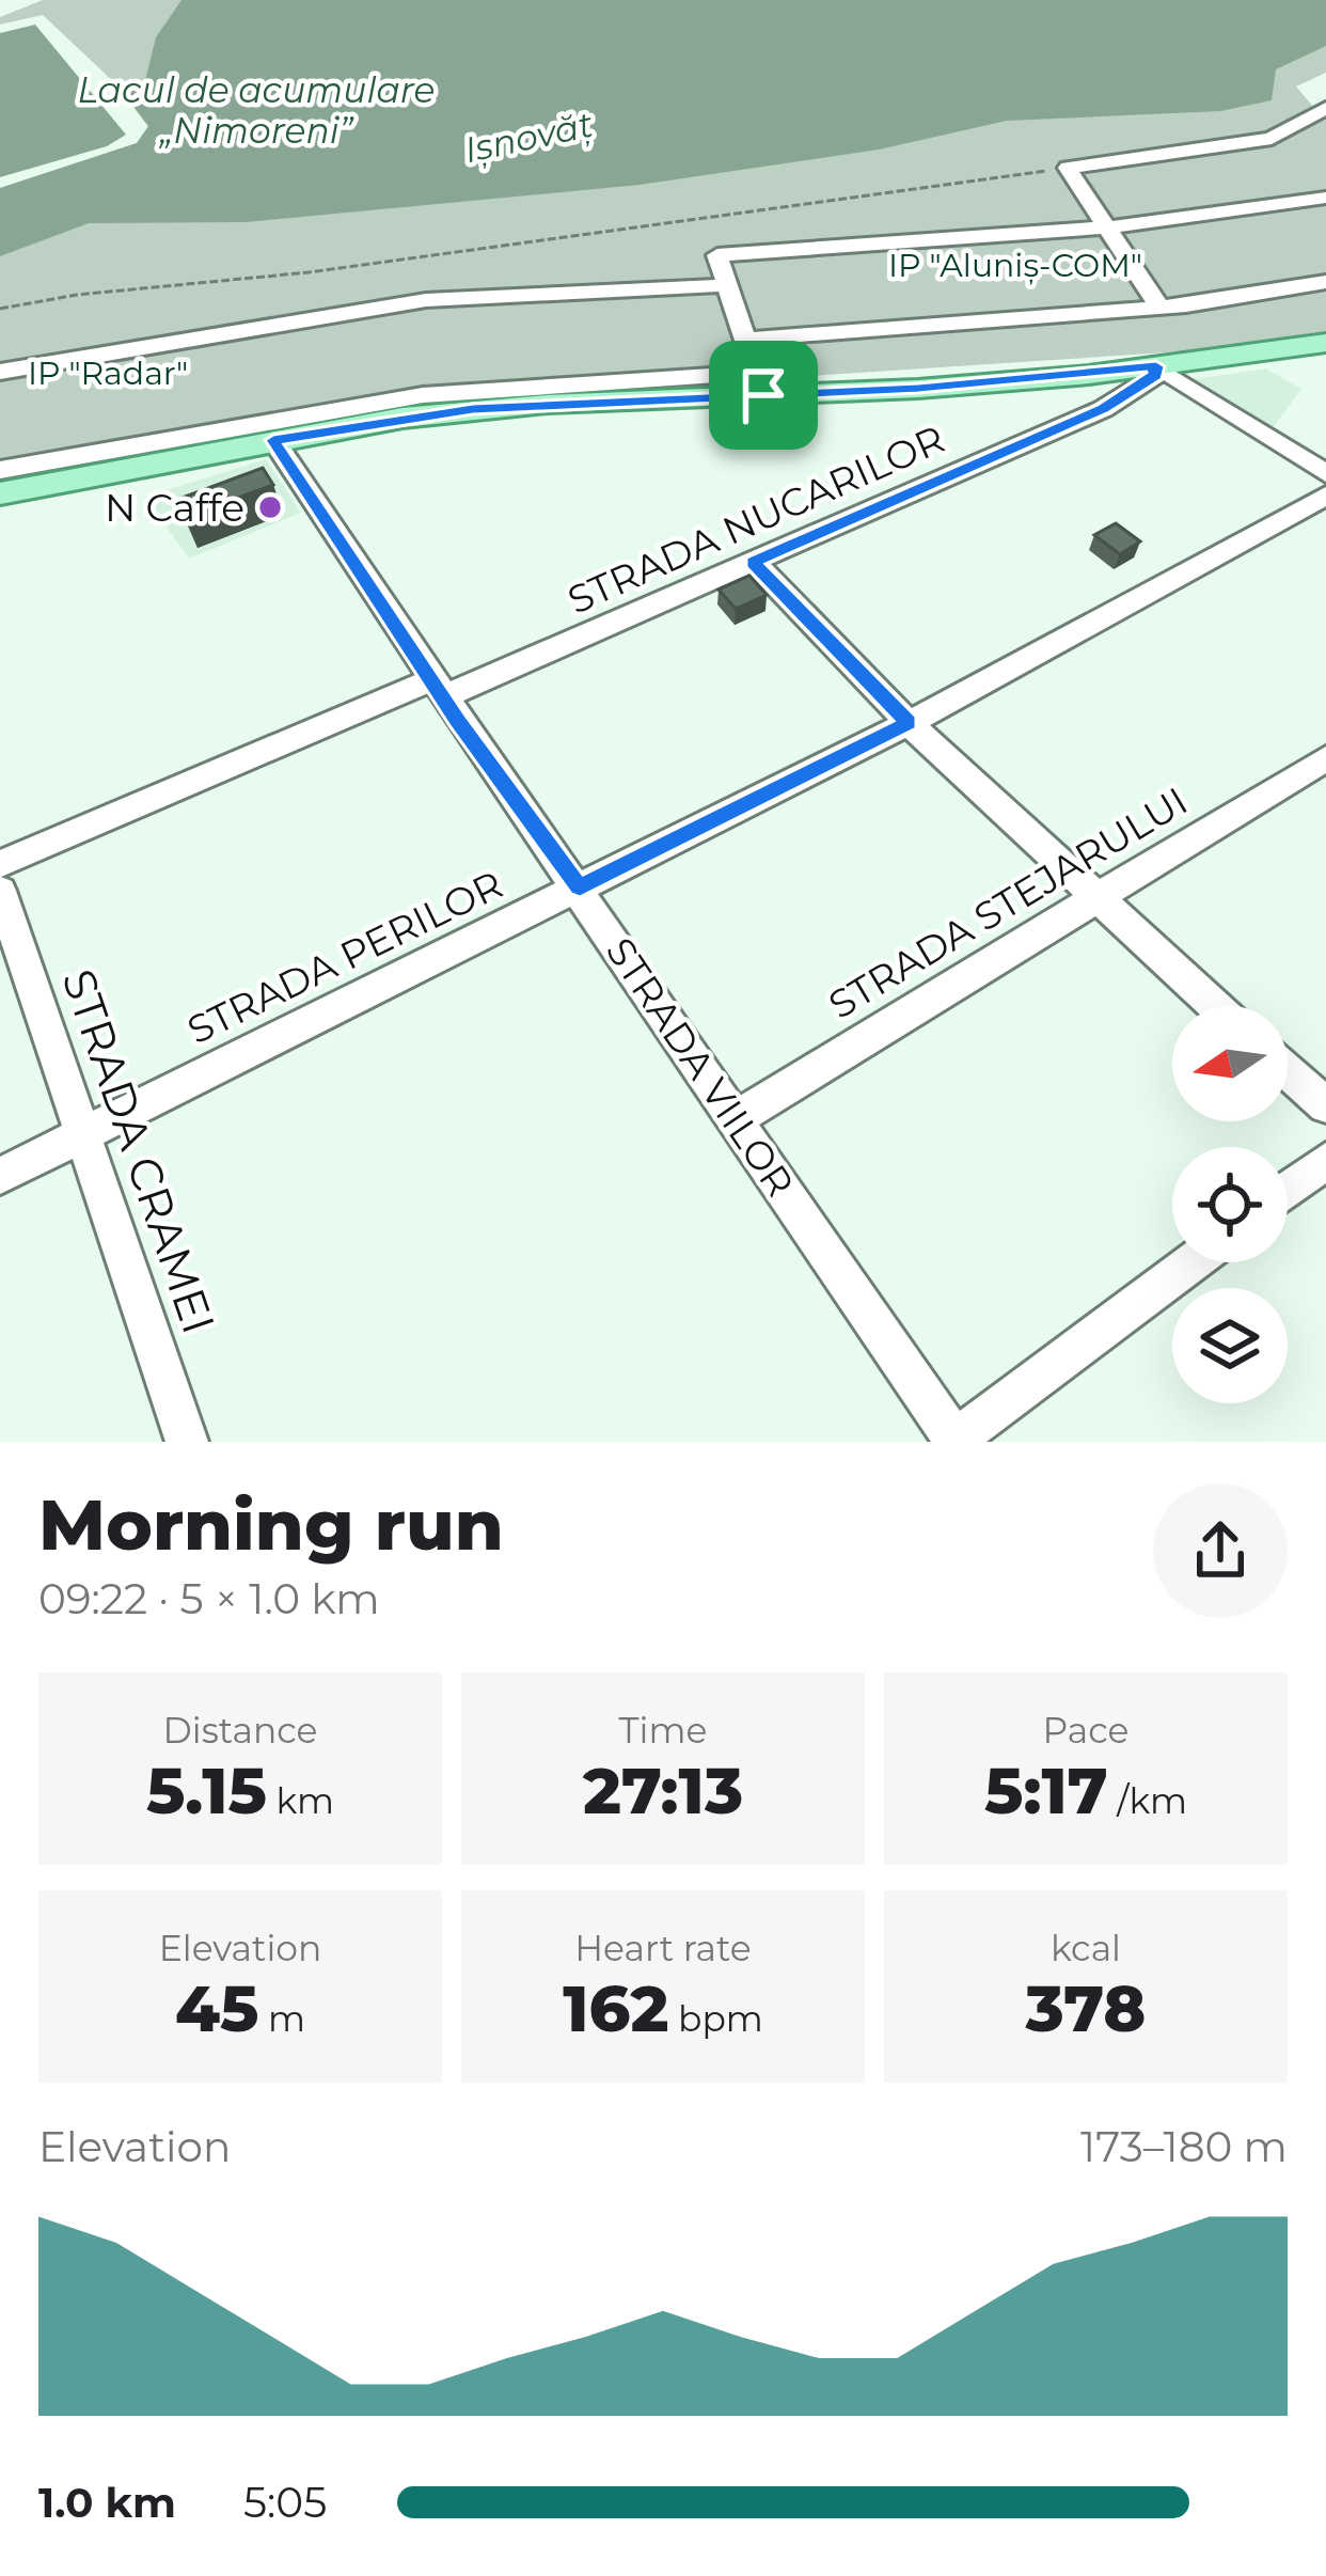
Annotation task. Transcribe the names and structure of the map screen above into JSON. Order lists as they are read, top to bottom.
{
  "streets": {
    "street": [
      "STRADA NUCARILOR",
      "STRADA STEJARULUI",
      "STRADA PERILOR",
      "STRADA VIILOR",
      "STRADA CRAMEI"
    ]
  },
  "crossings": [
    ["STRADA NUCARILOR", "STRADA VIILOR"],
    ["STRADA STEJARULUI", "STRADA VIILOR"],
    ["STRADA PERILOR", "STRADA VIILOR"],
    ["STRADA PERILOR", "STRADA CRAMEI"]
  ],
  "water": ["Lacul de acumulare „Nimoreni”", "Ișnovăț"],
  "parks": ["IP \"Aluniș-COM\"", "IP \"Radar\""],
  "places": ["N Caffe"],
  "north": "left",
  "page": {
    "heading": ["Morning run", "09:22 · 5 × 1.0 km"],
    "stats": [
      ["Distance", "5.15 km"],
      ["Time", "27:13"],
      ["Pace", "5:17 /km"],
      ["Elevation", "45 m"],
      ["Heart rate", "162 bpm"],
      ["kcal", "378"]
    ],
    "chart": ["Elevation", "173–180 m"],
    "list": [
      {
        "name": "1.0 km",
        "note": "5:05"
      }
    ]
  }
}
